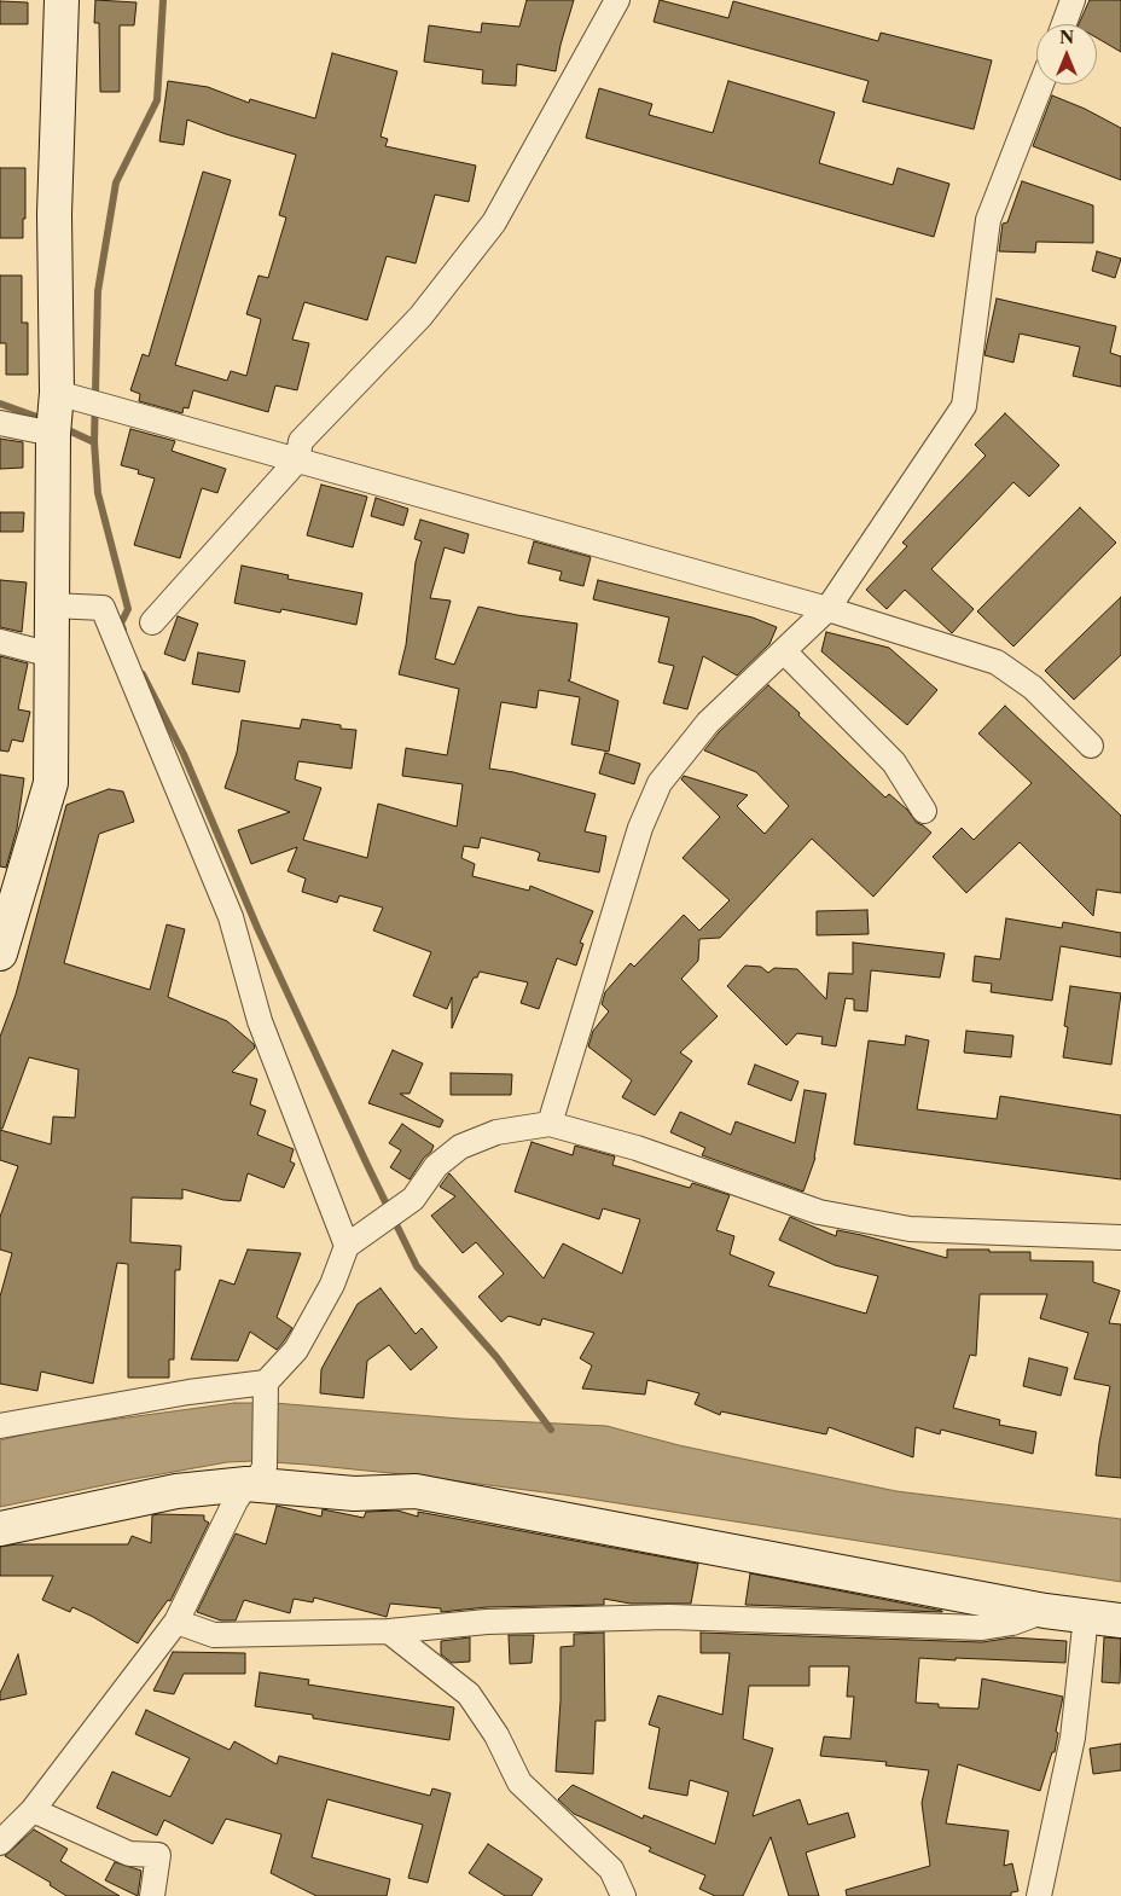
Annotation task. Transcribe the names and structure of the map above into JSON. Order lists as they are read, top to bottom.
{
  "north": "top"
}
